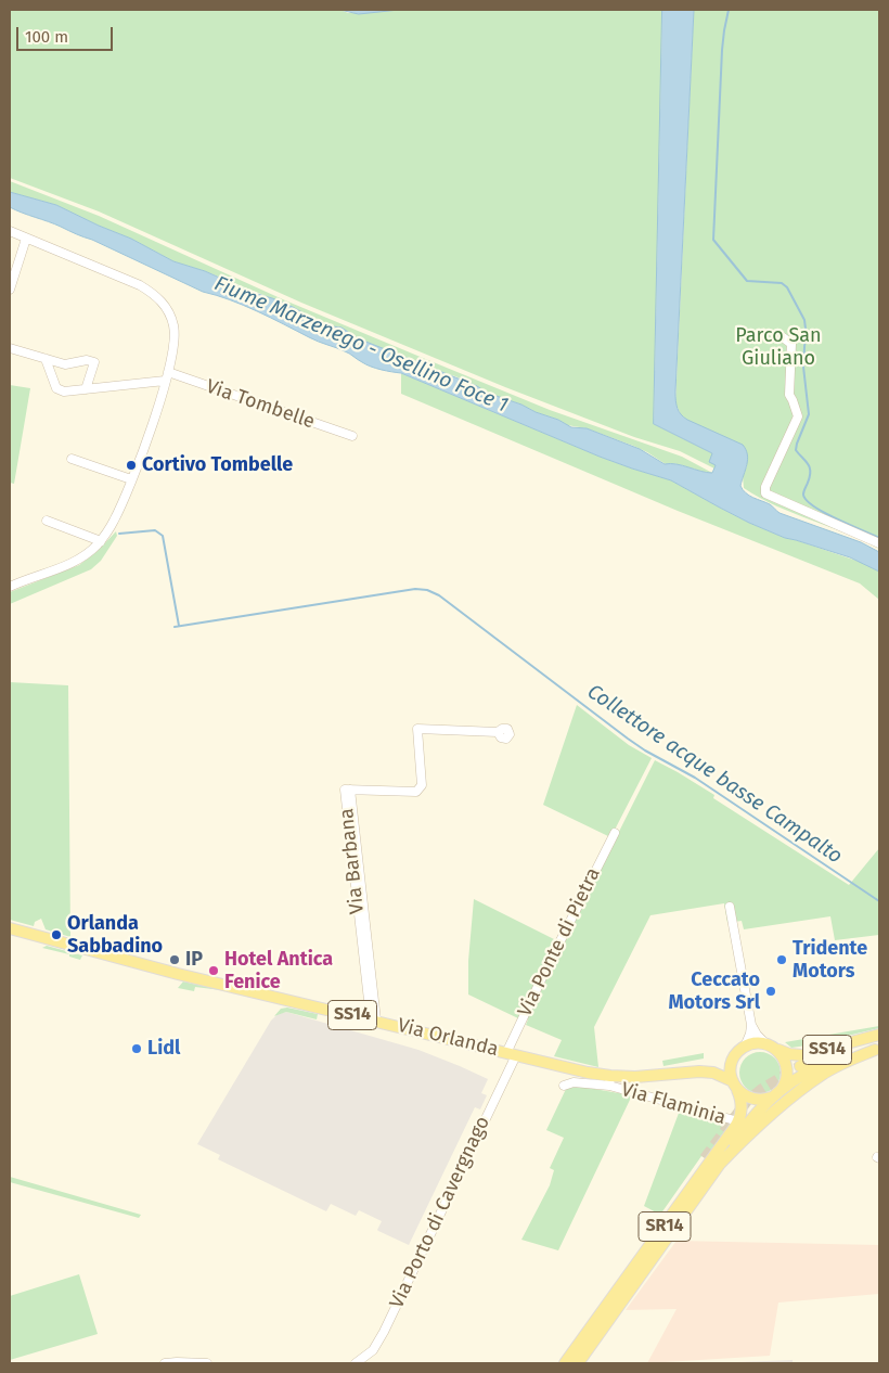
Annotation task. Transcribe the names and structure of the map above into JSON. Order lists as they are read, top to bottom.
{
  "streets": {
    "main road": ["SS14", "Via Orlanda", "SR14"],
    "street": [
      "Via Tombelle",
      "Via Barbana",
      "Via Ponte di Pietra",
      "Via Flaminia",
      "Via Porto di Cavergnago"
    ]
  },
  "crossings": [
    ["Via Barbana", "Via Orlanda"],
    ["Via Ponte di Pietra", "Via Orlanda"],
    ["Via Ponte di Pietra", "Via Porto di Cavergnago"],
    ["SS14", "Via Orlanda"],
    ["SS14", "SR14"],
    ["Via Orlanda", "Via Flaminia"],
    ["Via Orlanda", "Via Porto di Cavergnago"],
    ["Via Orlanda", "SR14"],
    ["Via Flaminia", "SR14"]
  ],
  "water": ["Fiume Marzenego - Osellino Foce 1", "Collettore acque basse Campalto"],
  "parks": ["Parco San Giuliano"],
  "places": [
    "Cortivo Tombelle",
    "Orlanda Sabbadino",
    "IP",
    "Tridente Motors",
    "Hotel Antica Fenice",
    "Ceccato Motors Srl",
    "Lidl"
  ],
  "scale_bar": "100 m"
}
